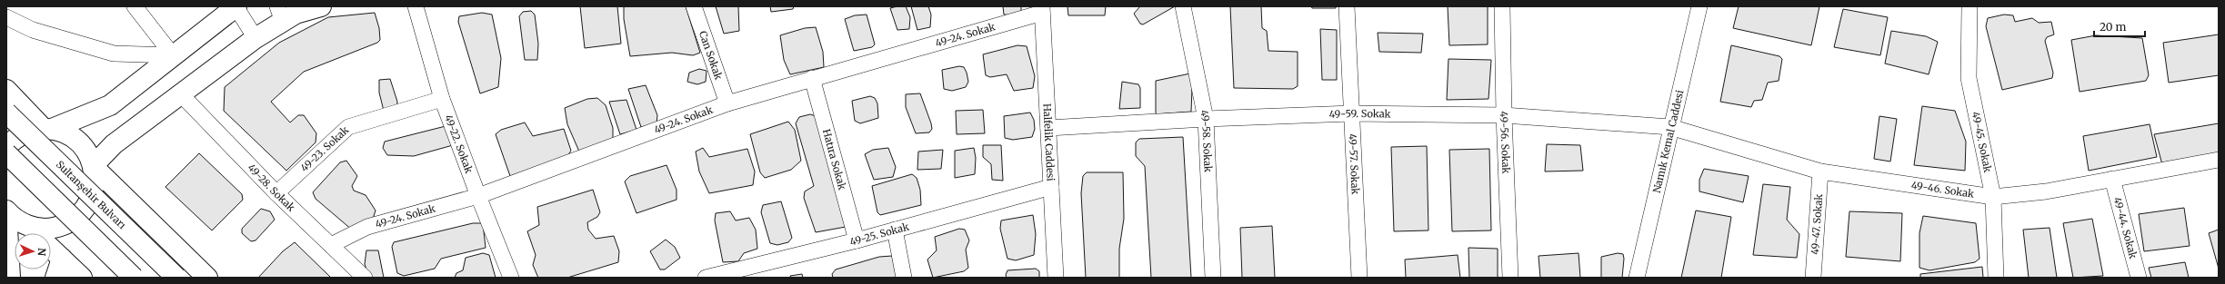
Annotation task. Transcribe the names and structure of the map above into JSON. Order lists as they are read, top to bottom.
{
  "streets": {
    "main road": ["Sultanşehir Bulvarı"],
    "street": [
      "49-24. Sokak",
      "Can Sokak",
      "49-59. Sokak",
      "49-58. Sokak",
      "Halfelik Caddesi",
      "Namık Kemal Caddesi",
      "49-45. Sokak",
      "49-56. Sokak",
      "49-22. Sokak",
      "49-23. Sokak",
      "Hatıra Sokak",
      "49-57. Sokak",
      "49-28. Sokak",
      "49-46. Sokak",
      "49-47. Sokak",
      "49-44. Sokak",
      "49-25. Sokak"
    ]
  },
  "crossings": [
    ["49-24. Sokak", "Can Sokak"],
    ["49-24. Sokak", "Halfelik Caddesi"],
    ["49-24. Sokak", "49-22. Sokak"],
    ["49-24. Sokak", "Hatıra Sokak"],
    ["49-24. Sokak", "49-28. Sokak"],
    ["49-59. Sokak", "49-58. Sokak"],
    ["49-59. Sokak", "Halfelik Caddesi"],
    ["49-59. Sokak", "Namık Kemal Caddesi"],
    ["49-59. Sokak", "49-56. Sokak"],
    ["49-59. Sokak", "49-57. Sokak"],
    ["49-59. Sokak", "49-46. Sokak"],
    ["Halfelik Caddesi", "49-25. Sokak"],
    ["Namık Kemal Caddesi", "49-46. Sokak"],
    ["49-45. Sokak", "49-46. Sokak"],
    ["49-22. Sokak", "49-23. Sokak"],
    ["49-23. Sokak", "49-28. Sokak"],
    ["Hatıra Sokak", "49-25. Sokak"],
    ["49-46. Sokak", "49-47. Sokak"],
    ["49-46. Sokak", "49-44. Sokak"]
  ],
  "scale_bar": "20 m",
  "north": "right"
}
